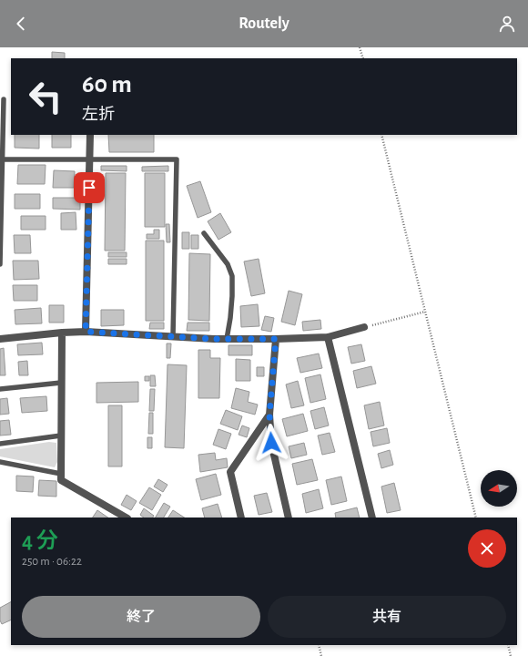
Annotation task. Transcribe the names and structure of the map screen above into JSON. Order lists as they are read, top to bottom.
{
  "north": "left",
  "page": {
    "header": "Routely",
    "turn": ["60 m", "左折"],
    "heading": ["4 分", "250 m · 06:22"],
    "buttons": ["終了", "共有"]
  }
}
